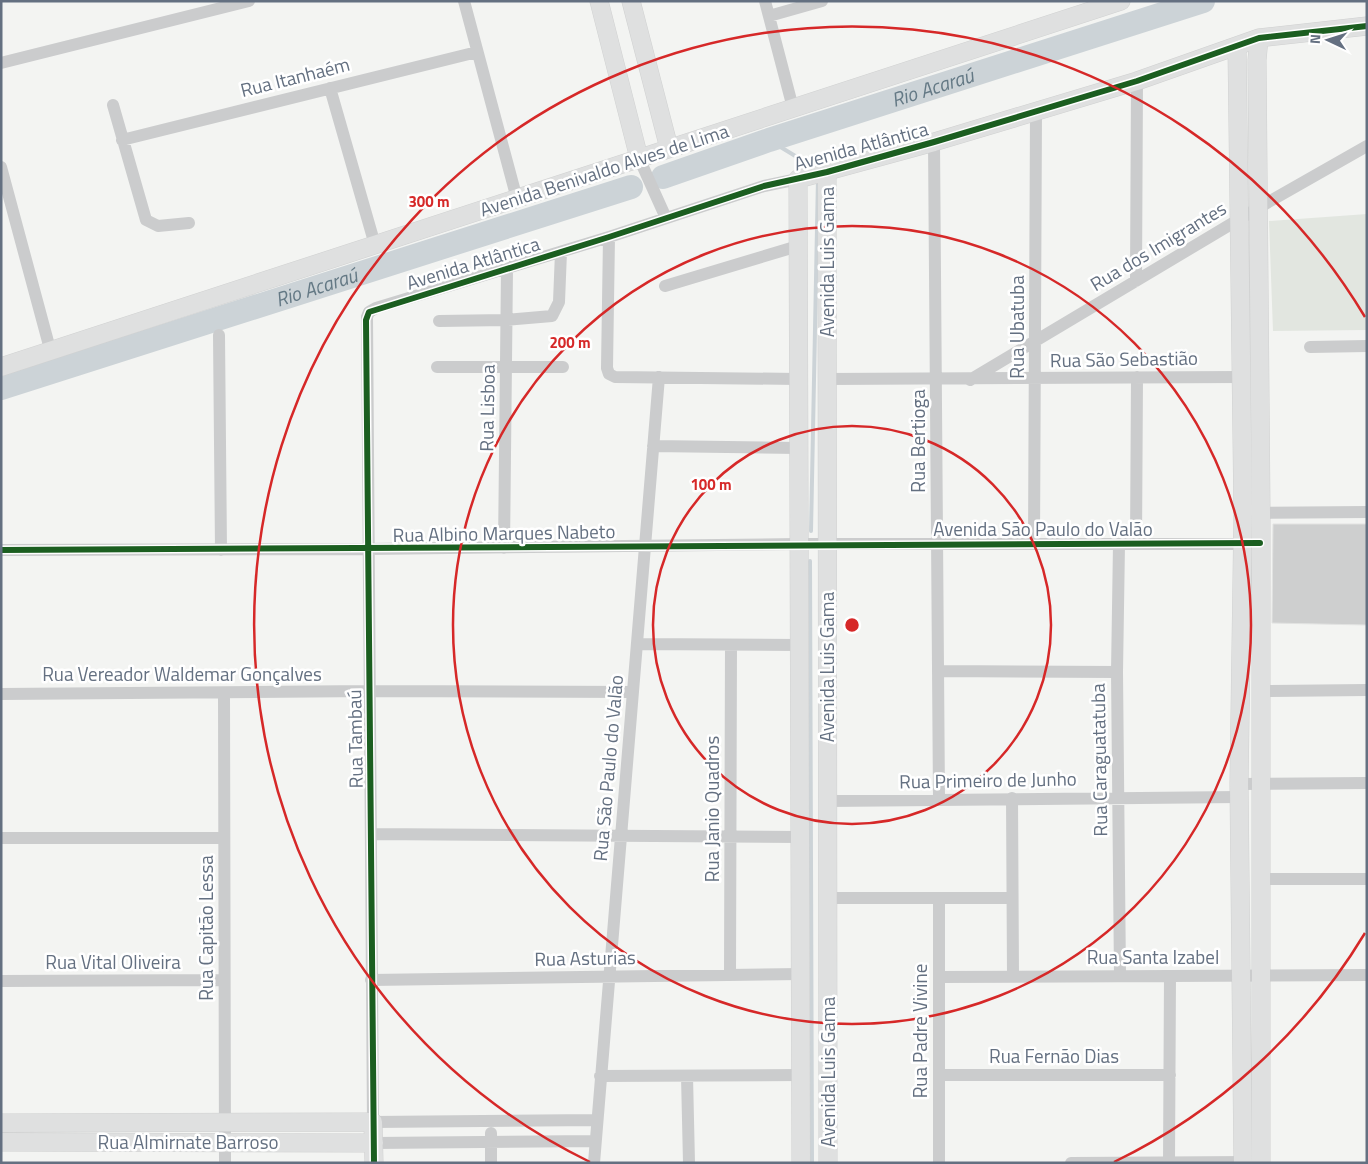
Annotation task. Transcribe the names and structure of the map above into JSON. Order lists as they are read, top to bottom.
{
  "streets": {
    "street": [
      "Rua Itanhaém",
      "Avenida Atlântica",
      "Avenida Benivaldo Alves de Lima",
      "Rua dos Imigrantes",
      "Avenida Luis Gama",
      "Rua Ubatuba",
      "Rua São Sebastião",
      "Rua Lisboa",
      "Rua Bertioga",
      "Avenida São Paulo do Valão",
      "Rua Albino Marques Nabeto",
      "Rua Vereador Waldemar Gonçalves",
      "Rua Tambaú",
      "Rua Caraguatatuba",
      "Rua São Paulo do Valão",
      "Rua Primeiro de Junho",
      "Rua Janio Quadros",
      "Rua Capitão Lessa",
      "Rua Santa Izabel",
      "Rua Asturias",
      "Rua Vital Oliveira",
      "Rua Padre Vivine",
      "Rua Fernão Dias",
      "Rua Almirnate Barroso"
    ]
  },
  "crossings": [
    ["Avenida Atlântica", "Avenida Luis Gama"],
    ["Avenida Atlântica", "Rua Ubatuba"],
    ["Avenida Atlântica", "Rua Lisboa"],
    ["Avenida Atlântica", "Rua Bertioga"],
    ["Avenida Atlântica", "Rua Tambaú"],
    ["Rua dos Imigrantes", "Rua Ubatuba"],
    ["Rua dos Imigrantes", "Rua São Sebastião"],
    ["Avenida Luis Gama", "Rua São Sebastião"],
    ["Avenida Luis Gama", "Avenida São Paulo do Valão"],
    ["Avenida Luis Gama", "Rua Albino Marques Nabeto"],
    ["Avenida Luis Gama", "Rua Primeiro de Junho"],
    ["Avenida Luis Gama", "Rua Asturias"],
    ["Rua Ubatuba", "Rua São Sebastião"],
    ["Rua Ubatuba", "Avenida São Paulo do Valão"],
    ["Rua São Sebastião", "Rua Bertioga"],
    ["Rua Lisboa", "Rua Albino Marques Nabeto"],
    ["Rua Bertioga", "Avenida São Paulo do Valão"],
    ["Rua Bertioga", "Rua Primeiro de Junho"],
    ["Avenida São Paulo do Valão", "Rua Albino Marques Nabeto"],
    ["Avenida São Paulo do Valão", "Rua Caraguatatuba"],
    ["Rua Albino Marques Nabeto", "Rua Tambaú"],
    ["Rua Albino Marques Nabeto", "Rua São Paulo do Valão"],
    ["Rua Vereador Waldemar Gonçalves", "Rua Tambaú"],
    ["Rua Vereador Waldemar Gonçalves", "Rua São Paulo do Valão"],
    ["Rua Vereador Waldemar Gonçalves", "Rua Capitão Lessa"],
    ["Rua Tambaú", "Rua Asturias"],
    ["Rua Tambaú", "Rua Almirnate Barroso"],
    ["Rua Caraguatatuba", "Rua Primeiro de Junho"],
    ["Rua Caraguatatuba", "Rua Santa Izabel"],
    ["Rua São Paulo do Valão", "Rua Asturias"],
    ["Rua Janio Quadros", "Rua Asturias"],
    ["Rua Capitão Lessa", "Rua Vital Oliveira"],
    ["Rua Capitão Lessa", "Rua Almirnate Barroso"],
    ["Rua Santa Izabel", "Rua Padre Vivine"],
    ["Rua Padre Vivine", "Rua Fernão Dias"]
  ],
  "water": ["Rio Acaraú"],
  "north": "left",
  "rings": ["300 m", "200 m", "100 m"]
}
